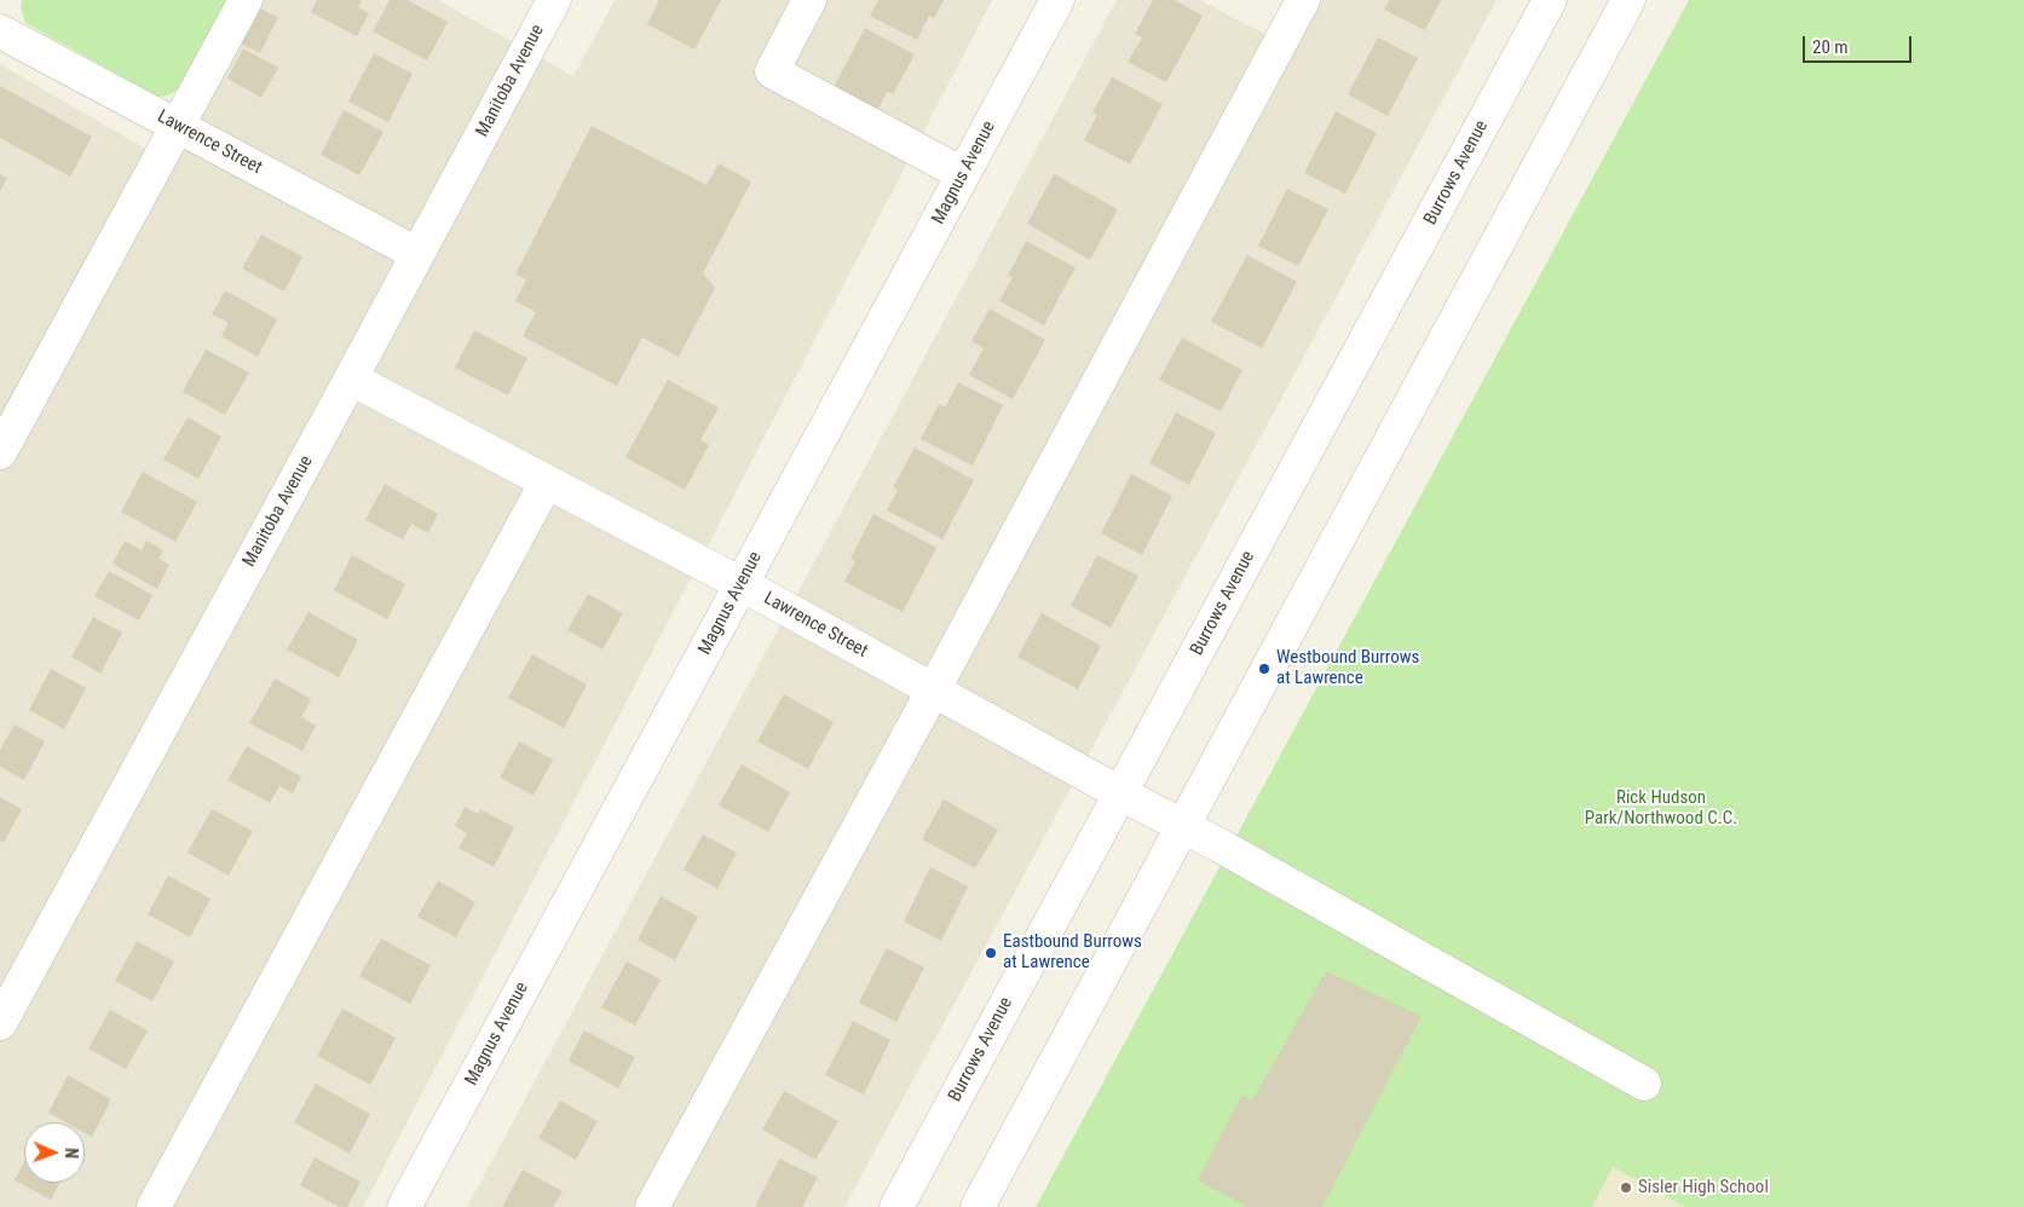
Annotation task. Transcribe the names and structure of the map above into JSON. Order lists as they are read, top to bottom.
{
  "streets": {
    "street": [
      "Manitoba Avenue",
      "Lawrence Street",
      "Magnus Avenue",
      "Burrows Avenue"
    ]
  },
  "crossings": [
    ["Manitoba Avenue", "Lawrence Street"],
    ["Lawrence Street", "Magnus Avenue"],
    ["Lawrence Street", "Burrows Avenue"]
  ],
  "parks": ["Rick Hudson Park/Northwood C.C."],
  "places": ["Westbound Burrows at Lawrence", "Eastbound Burrows at Lawrence", "Sisler High School"],
  "scale_bar": "20 m",
  "north": "right"
}
